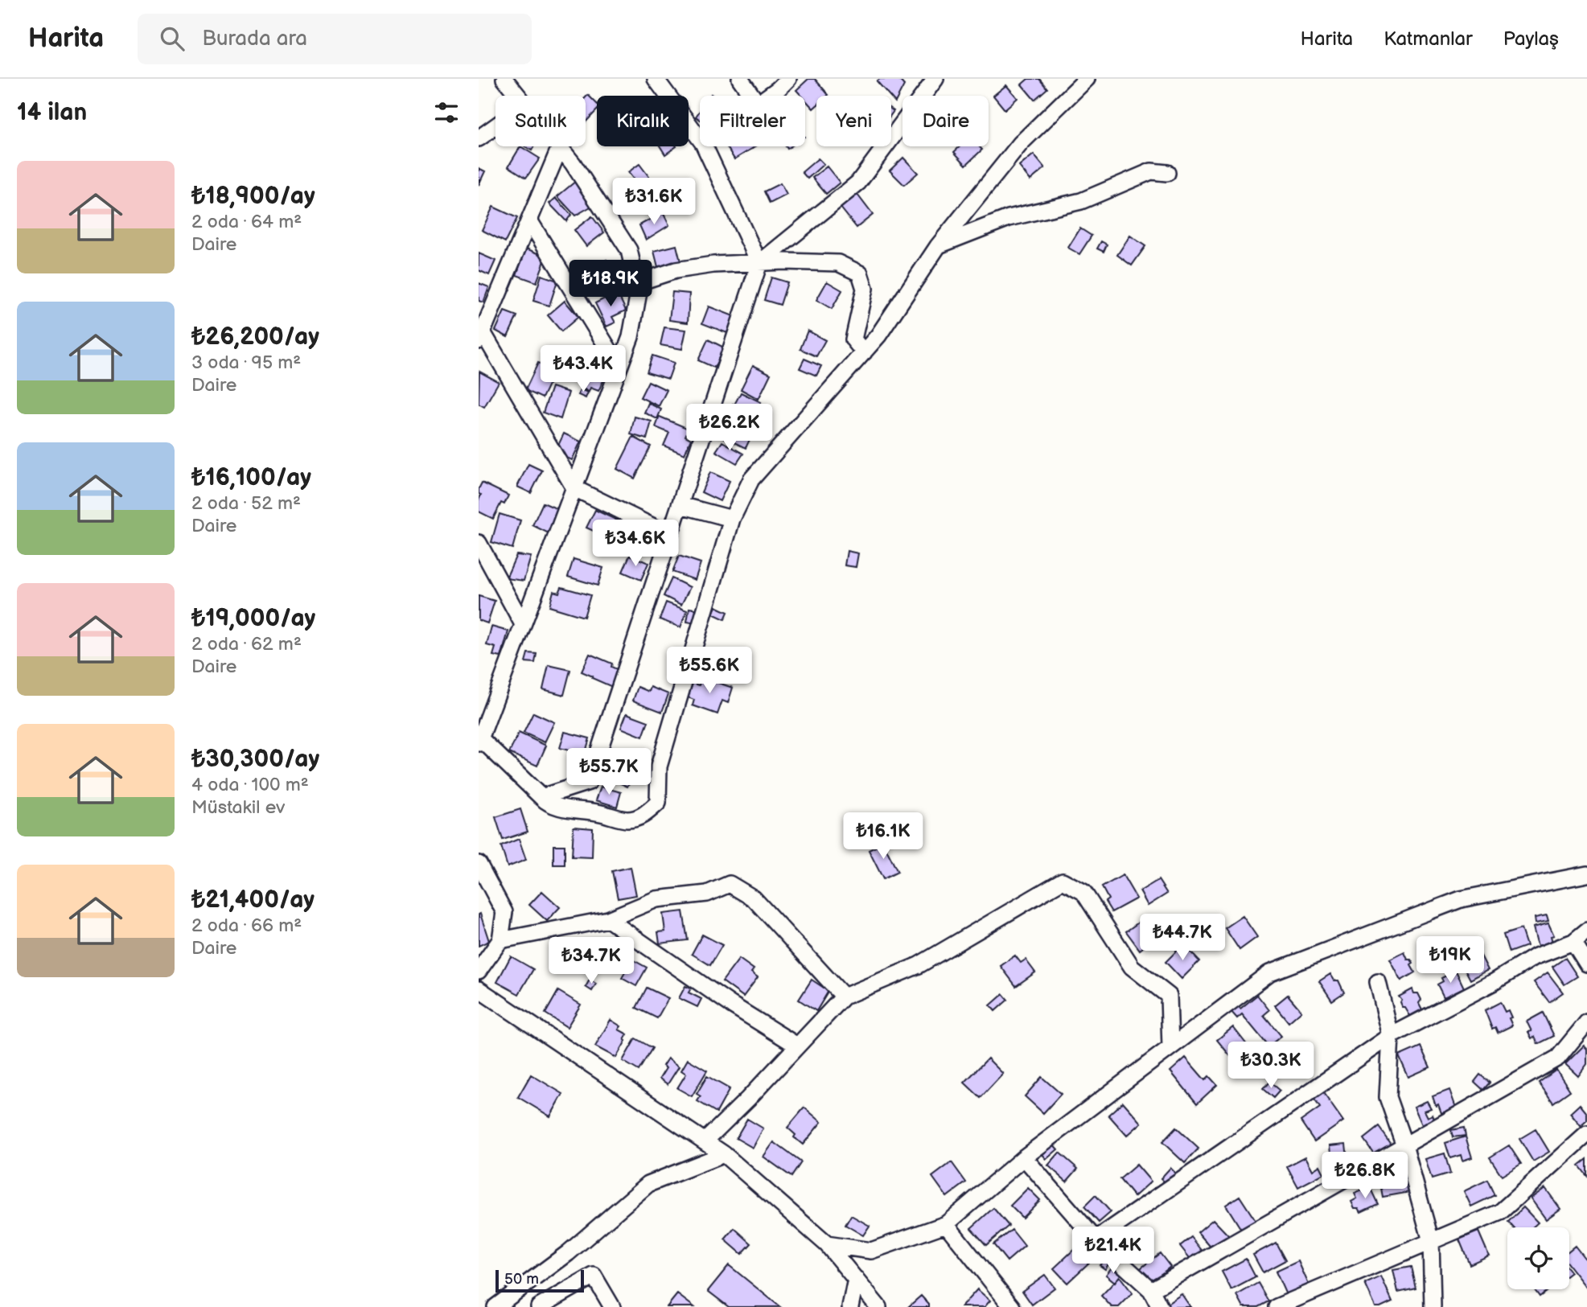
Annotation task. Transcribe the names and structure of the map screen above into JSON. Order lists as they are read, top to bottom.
{
  "scale_bar": "50 m",
  "page": {
    "header": "Harita",
    "search": "Burada ara",
    "nav": ["Harita", "Katmanlar", "Paylaş"],
    "heading": "14 ilan",
    "chip": [
      "Satılık",
      "Kiralık",
      "Filtreler",
      "Yeni",
      "Daire"
    ],
    "list": [
      {
        "name": "₺18,900/ay",
        "note": "2 oda · 64 m² · Daire"
      },
      {
        "name": "₺26,200/ay",
        "note": "3 oda · 95 m² · Daire"
      },
      {
        "name": "₺16,100/ay",
        "note": "2 oda · 52 m² · Daire"
      },
      {
        "name": "₺19,000/ay",
        "note": "2 oda · 62 m² · Daire"
      },
      {
        "name": "₺30,300/ay",
        "note": "4 oda · 100 m² · Müstakil ev"
      },
      {
        "name": "₺21,400/ay",
        "note": "2 oda · 66 m² · Daire"
      }
    ],
    "price": [
      "₺31.6K",
      "₺18.9K",
      "₺43.4K",
      "₺26.2K",
      "₺34.6K",
      "₺55.6K",
      "₺55.7K",
      "₺16.1K",
      "₺44.7K",
      "₺19K",
      "₺34.7K",
      "₺30.3K",
      "₺26.8K",
      "₺21.4K"
    ],
    "scale": "50 m"
  }
}
